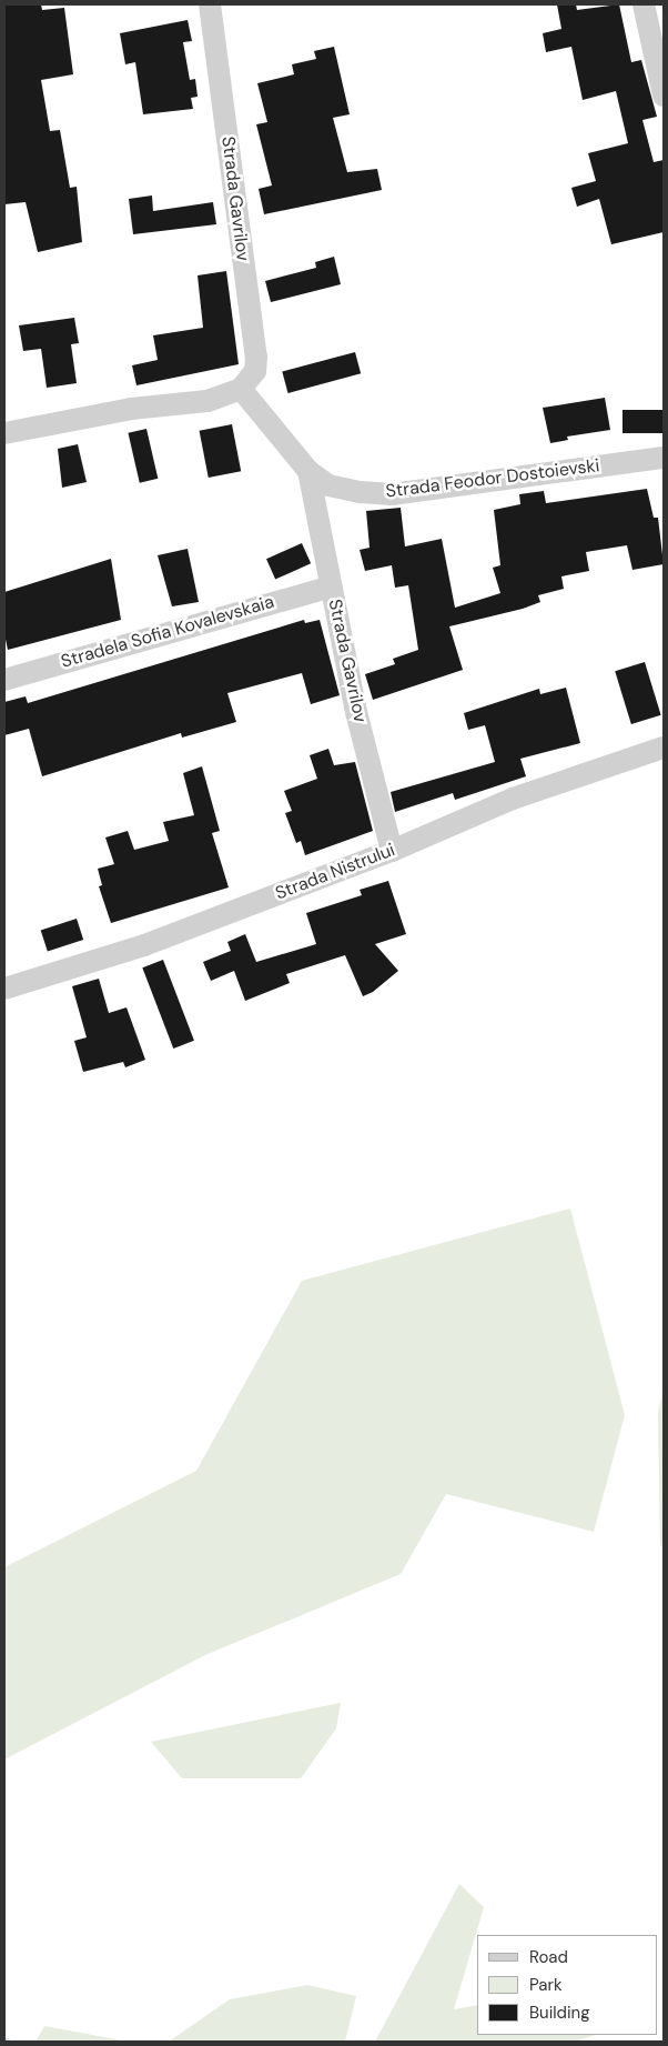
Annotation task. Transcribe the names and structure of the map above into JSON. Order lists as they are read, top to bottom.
{
  "streets": {
    "street": [
      "Strada Gavrilov",
      "Strada Feodor Dostoievski",
      "Stradela Sofia Kovalevskaia",
      "Strada Nistrului"
    ]
  },
  "crossings": [
    ["Strada Gavrilov", "Strada Feodor Dostoievski"],
    ["Strada Gavrilov", "Stradela Sofia Kovalevskaia"],
    ["Strada Gavrilov", "Strada Nistrului"]
  ],
  "legend": ["Road", "Park", "Building"]
}
